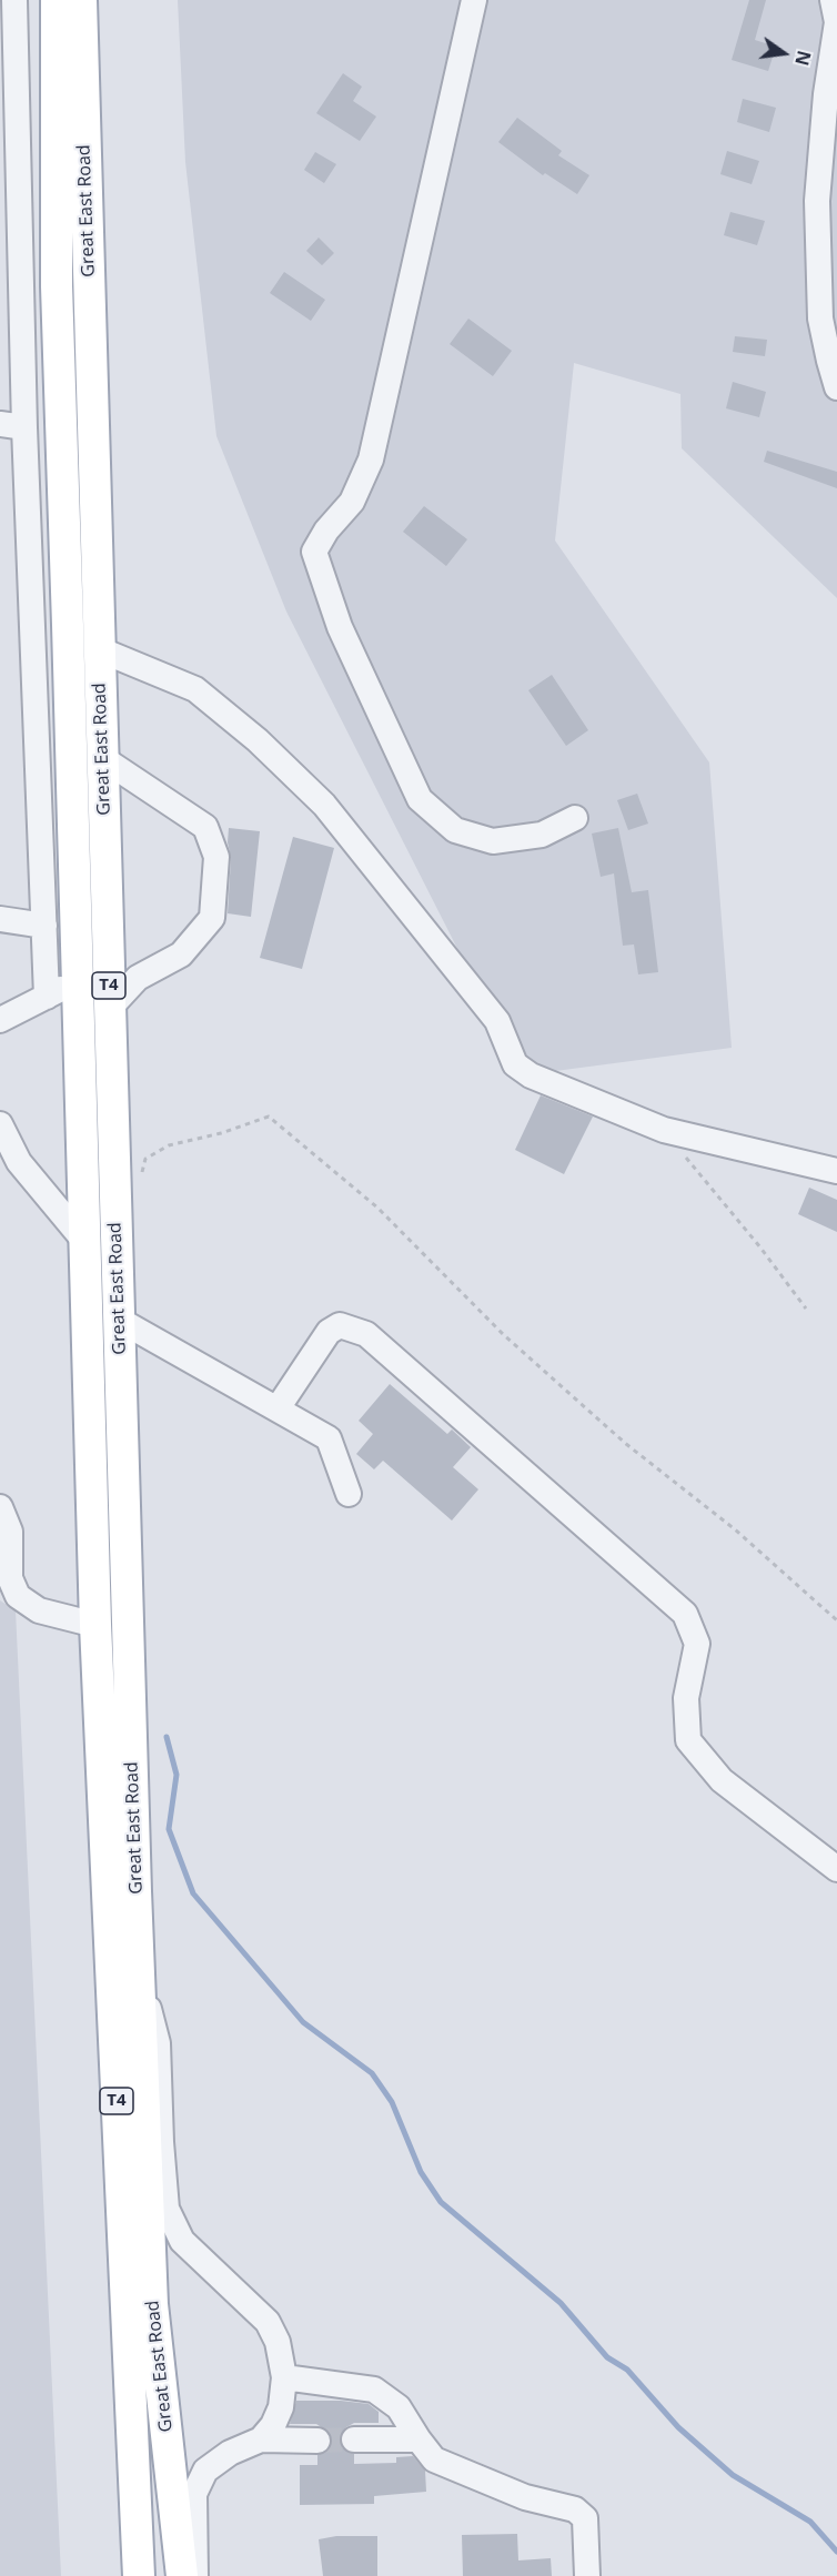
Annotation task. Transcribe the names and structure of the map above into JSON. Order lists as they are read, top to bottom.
{
  "streets": {
    "main road": ["Great East Road", "T4"]
  },
  "north": "right"
}
